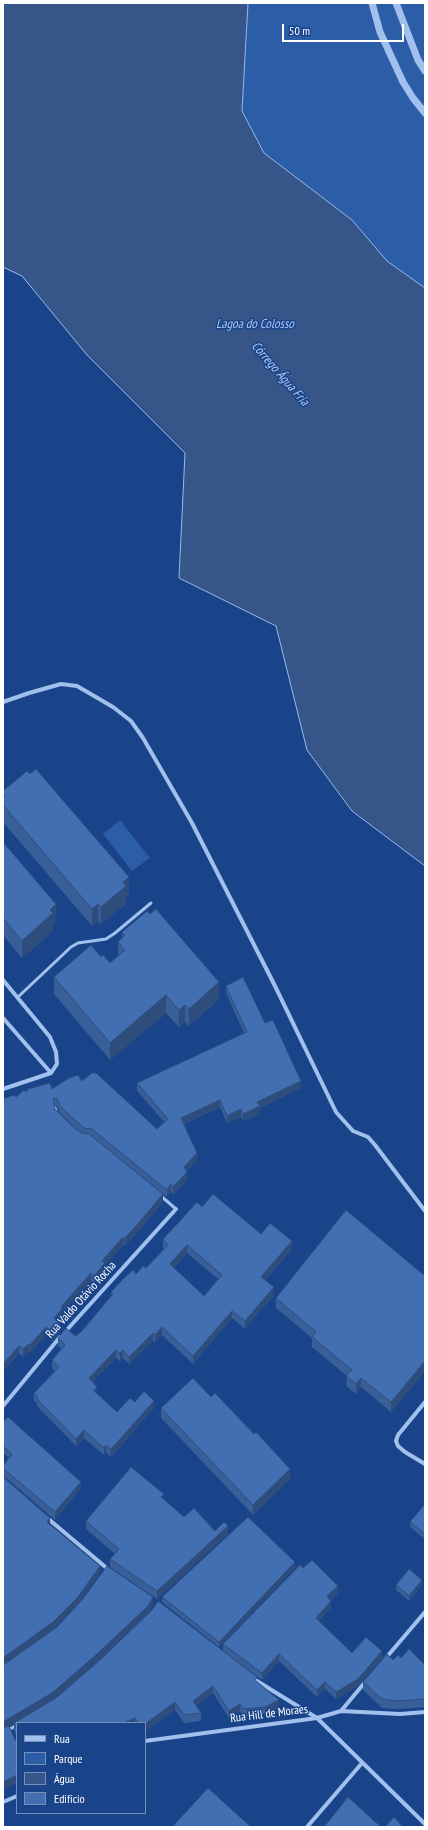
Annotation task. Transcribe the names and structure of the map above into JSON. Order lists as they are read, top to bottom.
{
  "streets": {
    "street": ["Rua Valdo Otávio Rocha", "Rua Hill de Moraes"]
  },
  "water": ["Lagoa do Colosso", "Córrego Água Fria"],
  "legend": [
    "Rua",
    "Parque",
    "Água",
    "Edifício"
  ],
  "scale_bar": "50 m"
}
